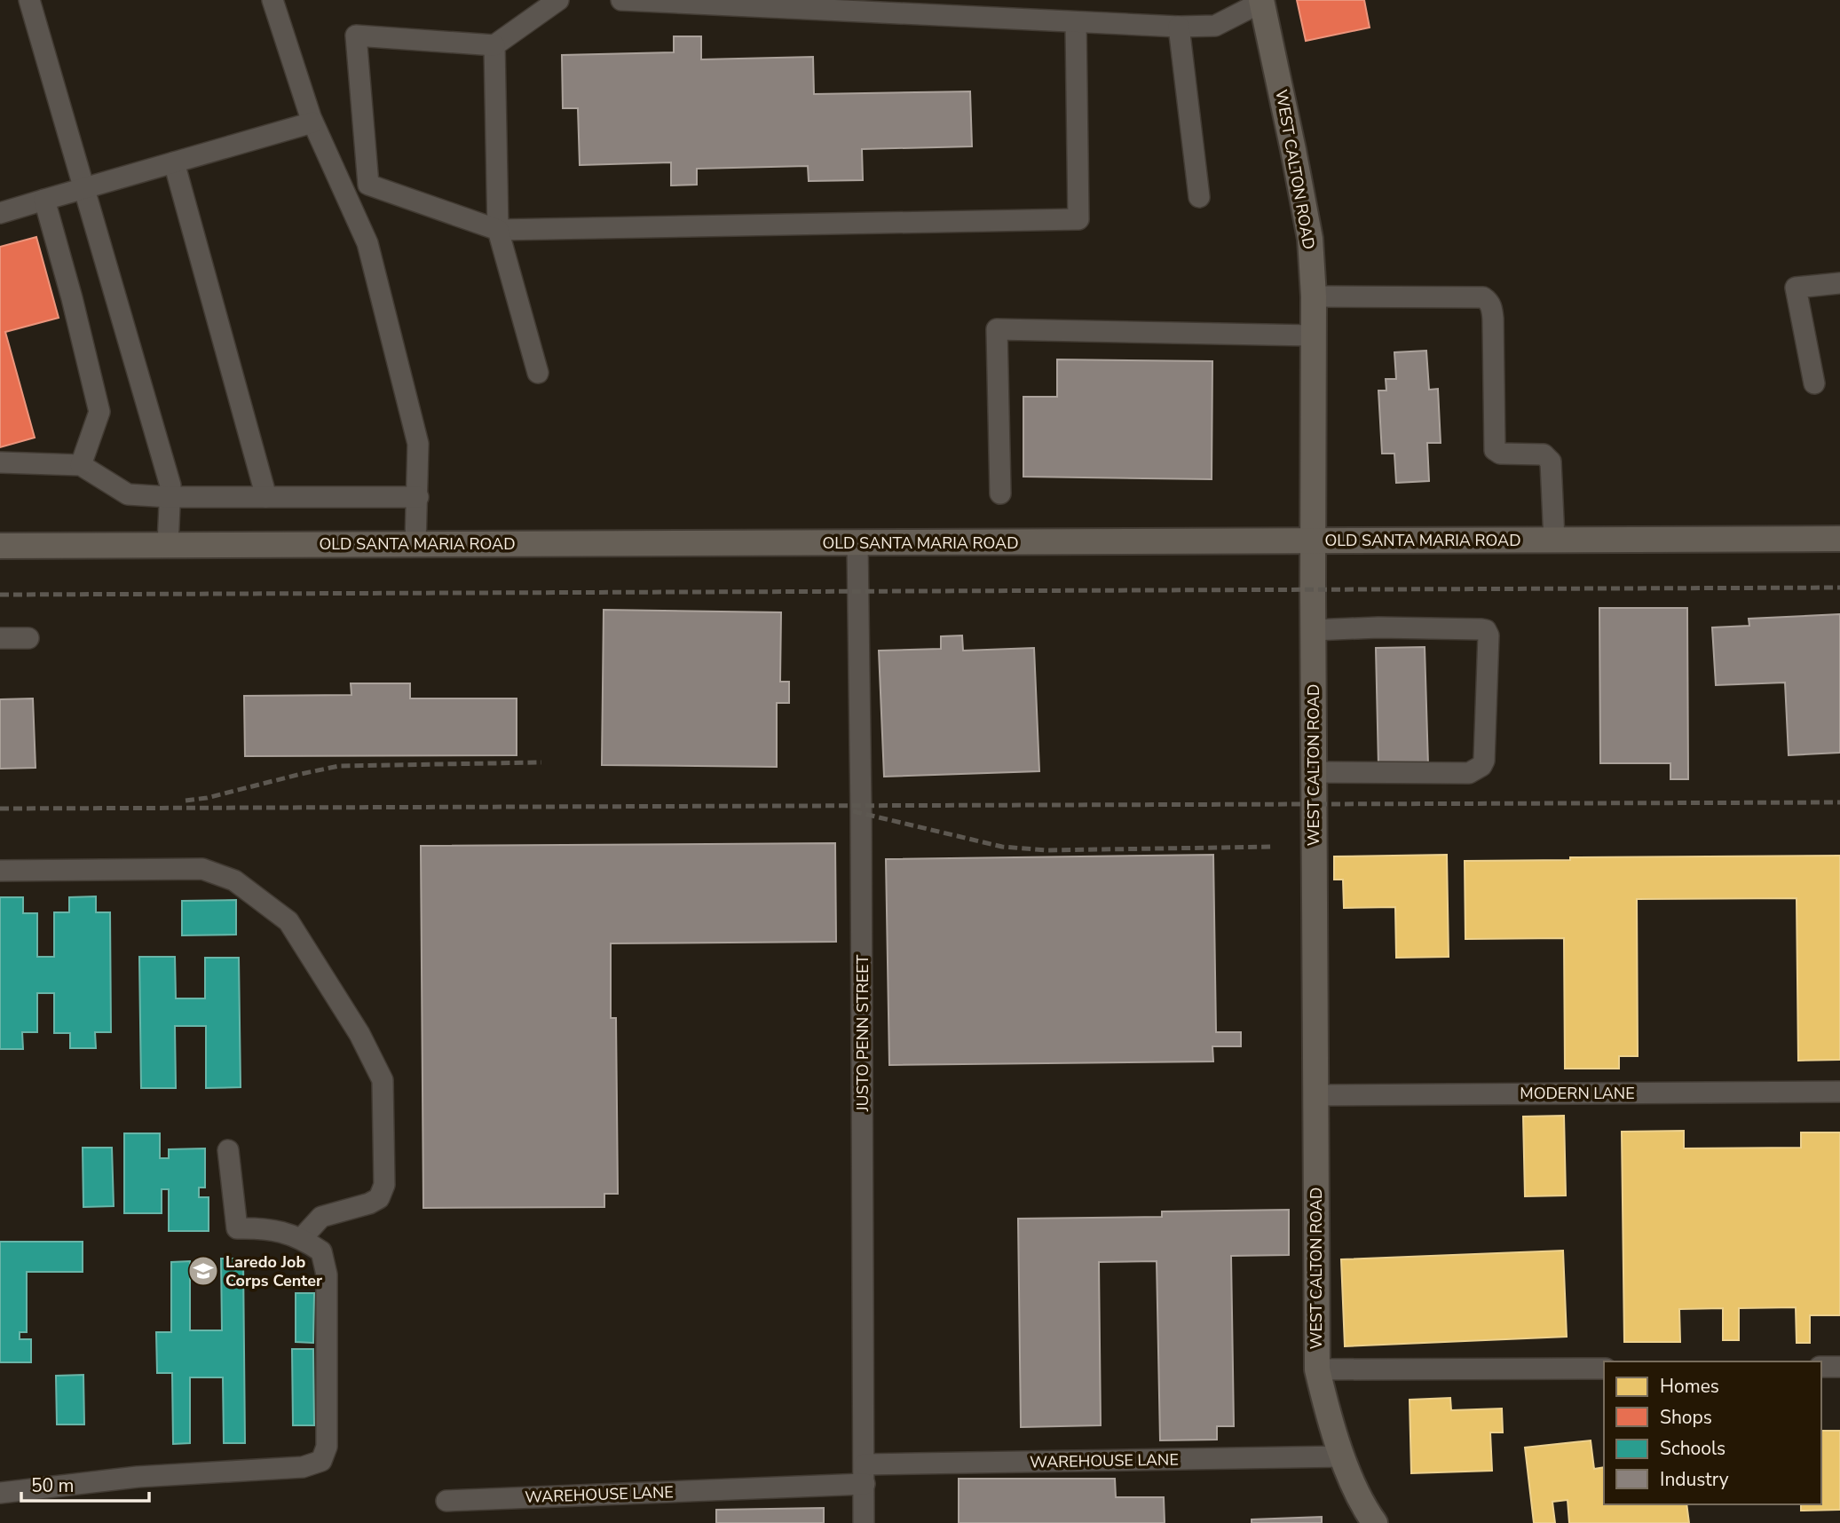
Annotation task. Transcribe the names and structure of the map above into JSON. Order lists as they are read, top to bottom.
{
  "streets": {
    "main road": ["WEST CALTON ROAD", "OLD SANTA MARIA ROAD"],
    "street": ["JUSTO PENN STREET", "MODERN LANE", "WAREHOUSE LANE"]
  },
  "crossings": [
    ["WEST CALTON ROAD", "OLD SANTA MARIA ROAD"],
    ["WEST CALTON ROAD", "MODERN LANE"],
    ["WEST CALTON ROAD", "WAREHOUSE LANE"],
    ["OLD SANTA MARIA ROAD", "JUSTO PENN STREET"],
    ["JUSTO PENN STREET", "WAREHOUSE LANE"]
  ],
  "places": {
    "school or university": ["Laredo Job Corps Center"]
  },
  "legend": [
    "Homes",
    "Shops",
    "Schools",
    "Industry"
  ],
  "scale_bar": "50 m"
}
